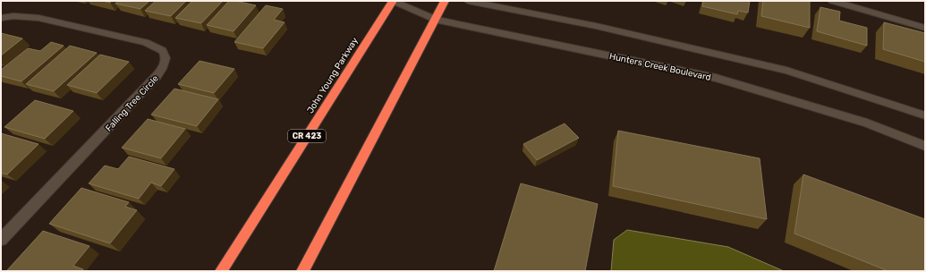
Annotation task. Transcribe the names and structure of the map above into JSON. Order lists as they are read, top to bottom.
{
  "streets": {
    "highway": ["John Young Parkway", "CR 423"],
    "street": ["Hunters Creek Boulevard", "Falling Tree Circle"]
  },
  "crossings": [
    ["Hunters Creek Boulevard", "John Young Parkway"]
  ]
}
